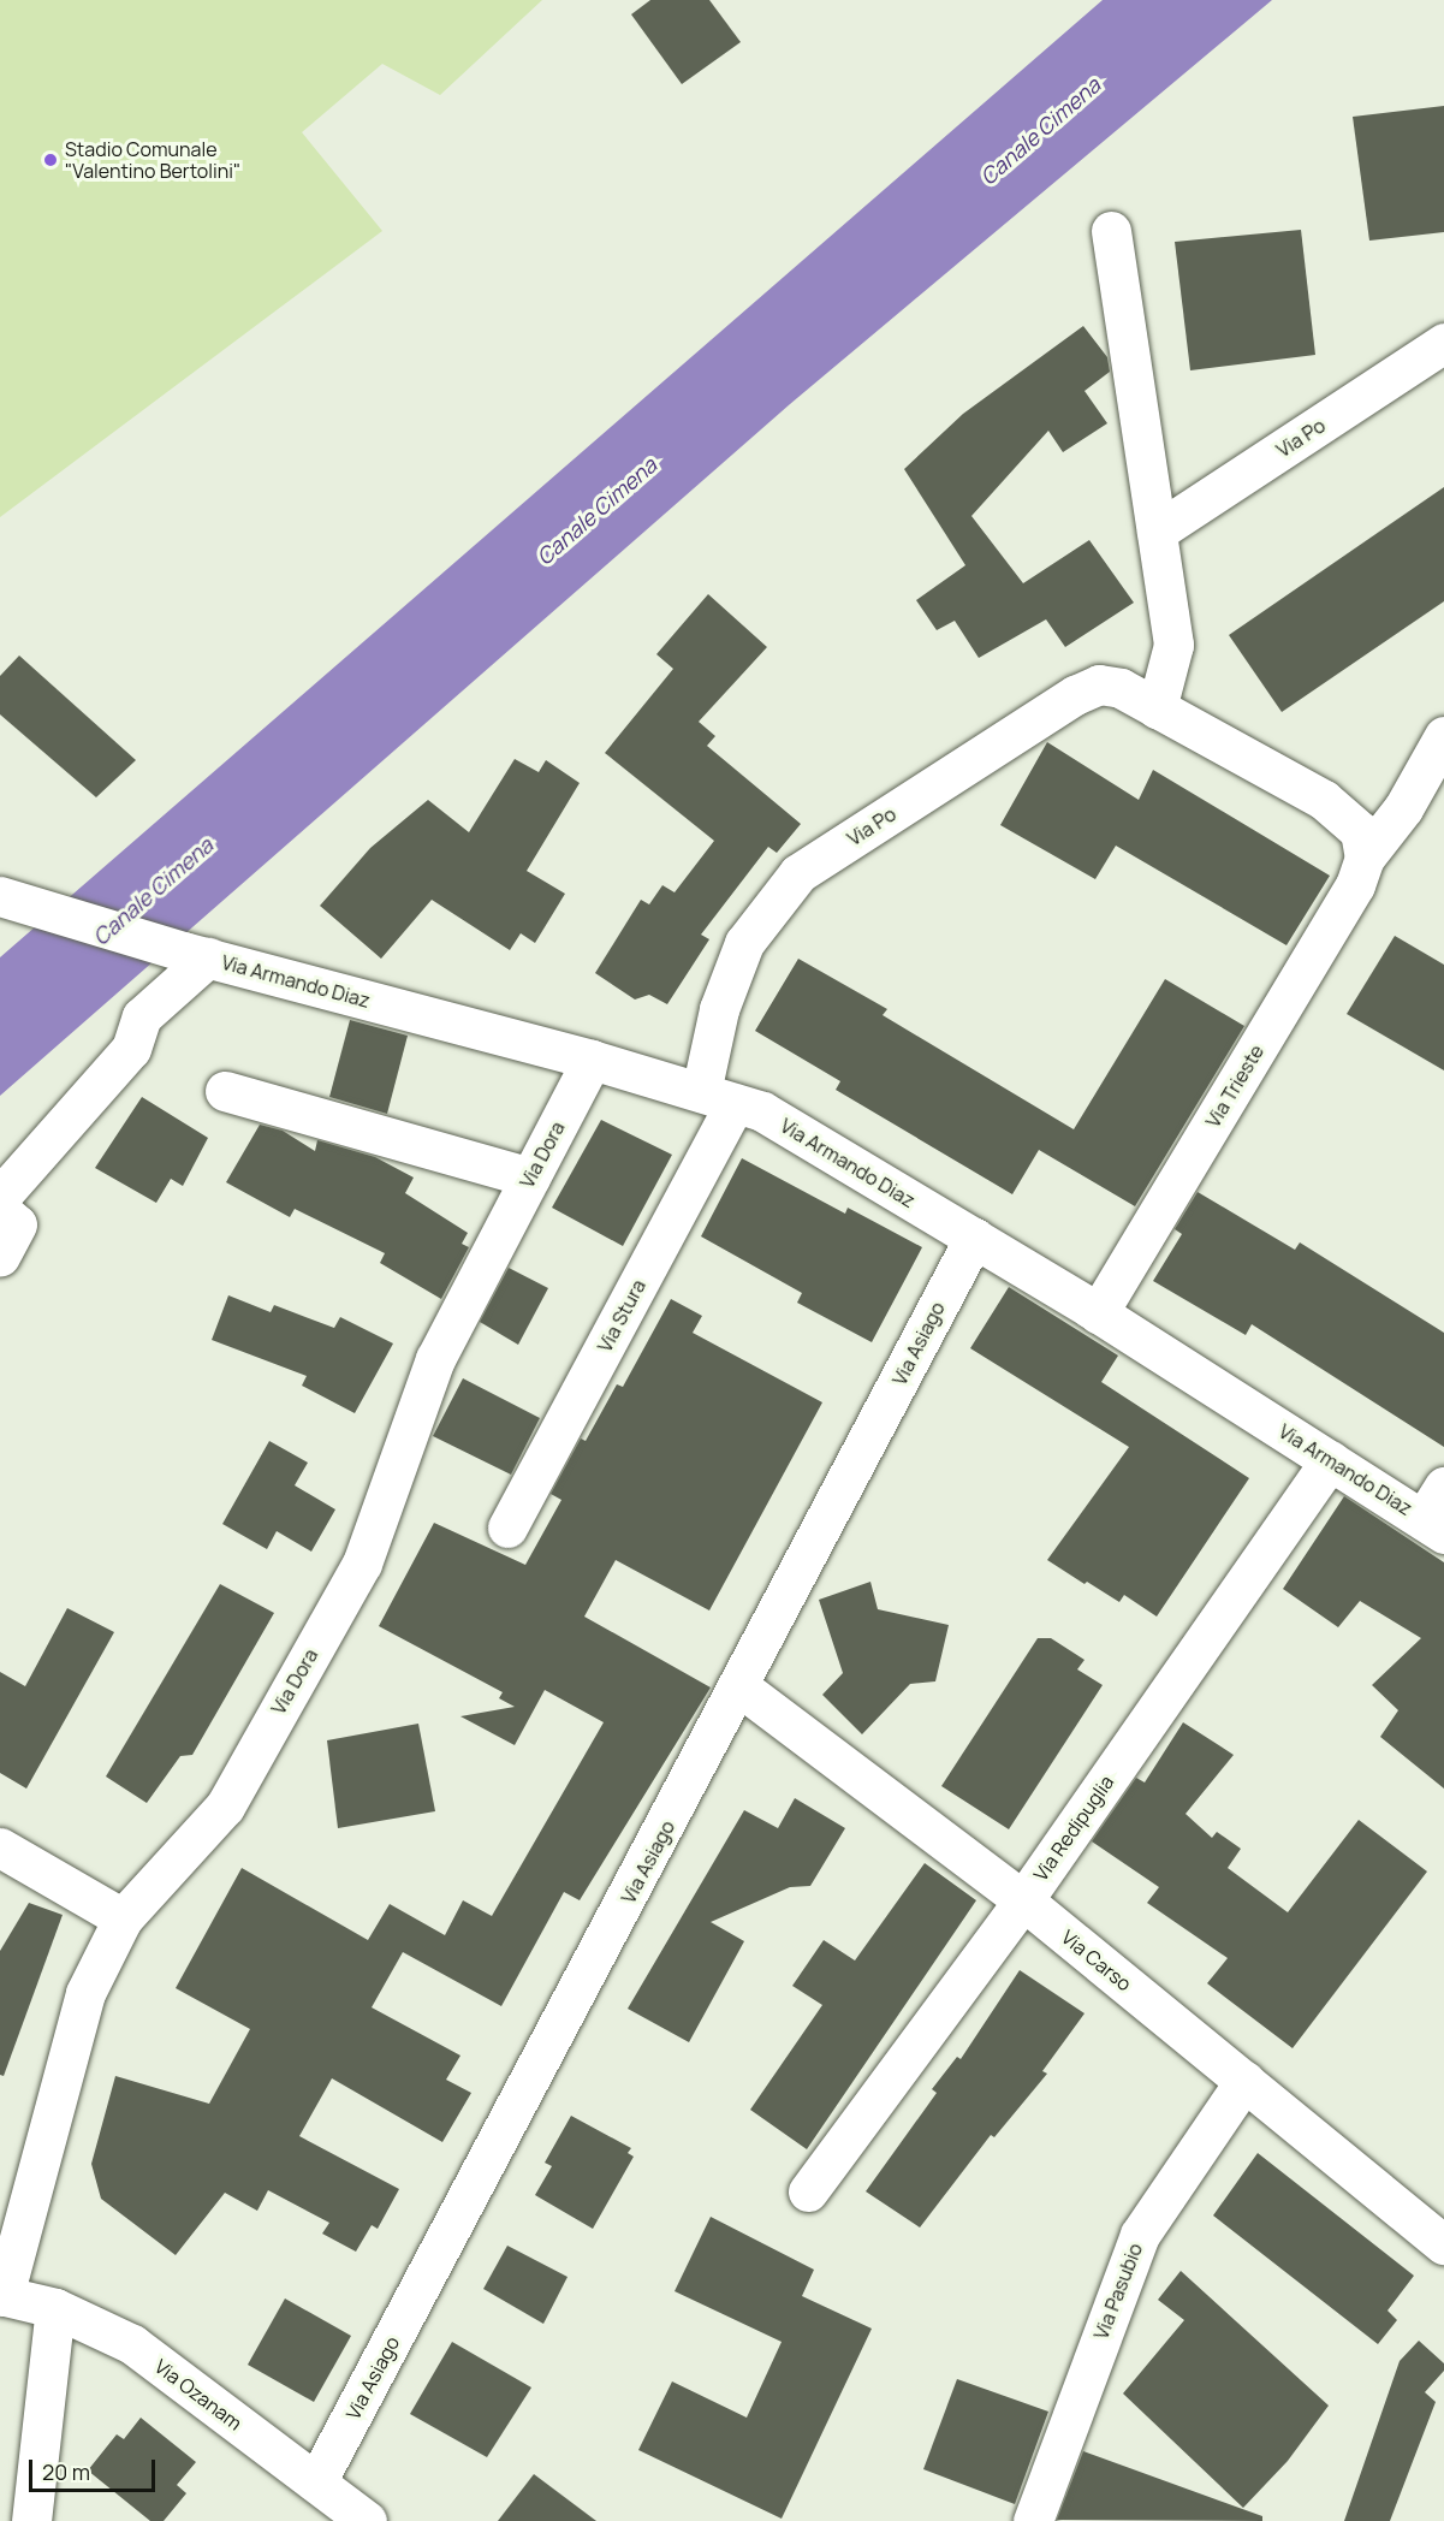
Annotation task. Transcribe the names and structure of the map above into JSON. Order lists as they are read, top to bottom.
{
  "streets": {
    "street": [
      "Via Po",
      "Via Armando Diaz",
      "Via Trieste",
      "Via Dora",
      "Via Stura",
      "Via Asiago",
      "Via Redipuglia",
      "Via Carso",
      "Via Pasubio",
      "Via Ozanam"
    ]
  },
  "crossings": [
    ["Via Po", "Via Armando Diaz"],
    ["Via Po", "Via Trieste"],
    ["Via Po", "Via Stura"],
    ["Via Armando Diaz", "Via Trieste"],
    ["Via Armando Diaz", "Via Dora"],
    ["Via Armando Diaz", "Via Stura"],
    ["Via Armando Diaz", "Via Asiago"],
    ["Via Armando Diaz", "Via Redipuglia"],
    ["Via Dora", "Via Ozanam"],
    ["Via Asiago", "Via Carso"],
    ["Via Asiago", "Via Ozanam"],
    ["Via Redipuglia", "Via Carso"],
    ["Via Carso", "Via Pasubio"]
  ],
  "water": ["Canale Cimena"],
  "places": ["Stadio Comunale \"Valentino Bertolini\""],
  "scale_bar": "20 m"
}
